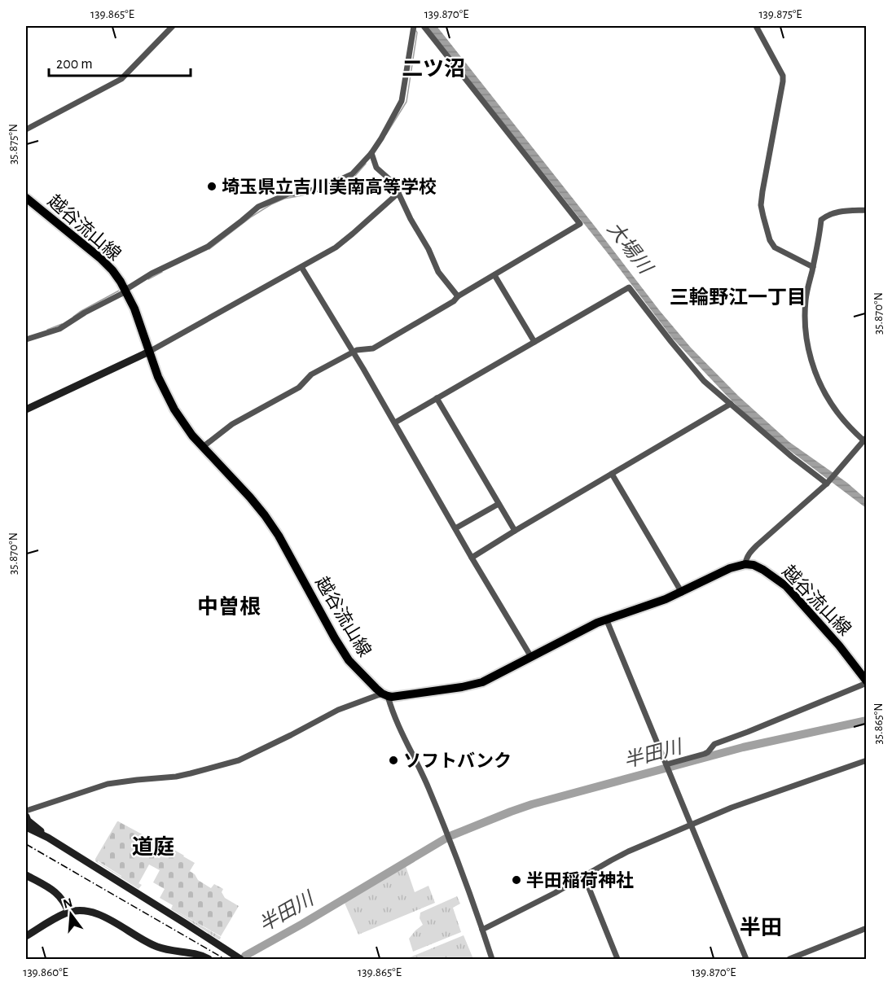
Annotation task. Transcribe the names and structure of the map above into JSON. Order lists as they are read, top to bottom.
{
  "streets": {
    "main road": ["越谷流山線"]
  },
  "districts": [
    "二ツ沼",
    "三輪野江一丁目",
    "中曽根",
    "道庭",
    "半田"
  ],
  "water": ["大場川", "半田川"],
  "places": ["埼玉県立吉川美南高等学校", "ソフトバンク", "半田稲荷神社"],
  "scale_bar": "200 m",
  "north": "top",
  "coordinates": [
    "139.865°E",
    "139.870°E",
    "139.875°E",
    "35.875°N",
    "35.870°N",
    "35.865°N",
    "139.860°E"
  ]
}
